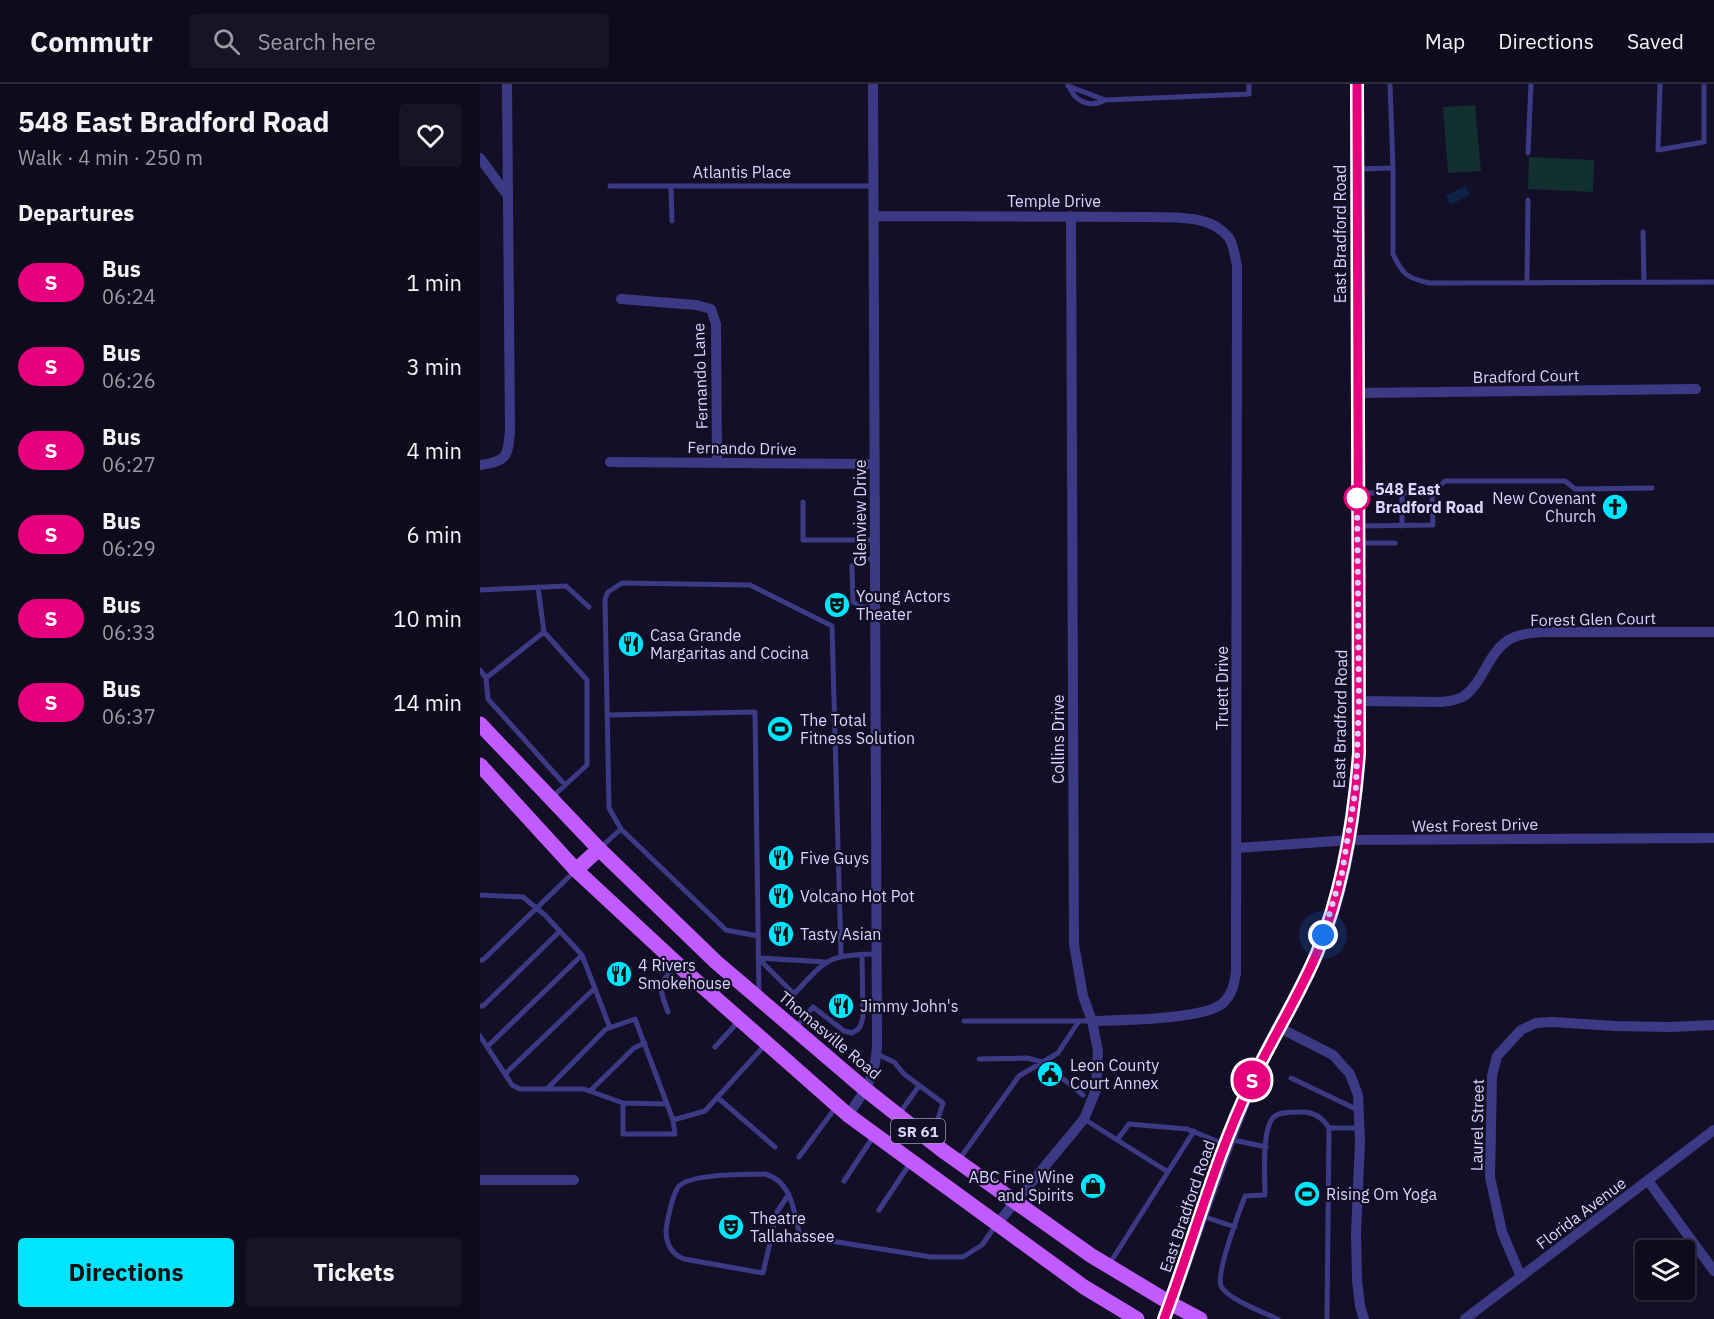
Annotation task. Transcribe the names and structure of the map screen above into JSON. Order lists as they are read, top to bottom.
{
  "streets": {
    "main road": ["Thomasville Road", "SR 61"],
    "street": [
      "Temple Drive",
      "East Bradford Road",
      "Fernando Lane",
      "Bradford Court",
      "Fernando Drive",
      "Glenview Drive",
      "Forest Glen Court",
      "Truett Drive",
      "Collins Drive",
      "West Forest Drive",
      "Laurel Street",
      "Florida Avenue"
    ],
    "lane": ["Atlantis Place"]
  },
  "crossings": [
    ["Atlantis Place", "Glenview Drive"],
    ["Temple Drive", "Glenview Drive"],
    ["Temple Drive", "Truett Drive"],
    ["Temple Drive", "Collins Drive"],
    ["East Bradford Road", "Bradford Court"],
    ["East Bradford Road", "Forest Glen Court"],
    ["East Bradford Road", "West Forest Drive"],
    ["East Bradford Road", "Thomasville Road"],
    ["Fernando Lane", "Fernando Drive"],
    ["Fernando Drive", "Glenview Drive"],
    ["Glenview Drive", "Thomasville Road"],
    ["Glenview Drive", "SR 61"],
    ["Truett Drive", "Collins Drive"],
    ["Truett Drive", "West Forest Drive"],
    ["Collins Drive", "Thomasville Road"],
    ["Collins Drive", "SR 61"],
    ["Laurel Street", "Florida Avenue"]
  ],
  "places": {
    "other": ["548 East Bradford Road"],
    "church": ["New Covenant Church"],
    "theatre": ["Young Actors Theater", "Theatre Tallahassee"],
    "restaurant": [
      "Casa Grande Margaritas and Cocina",
      "Five Guys",
      "Volcano Hot Pot",
      "Tasty Asian",
      "4 Rivers Smokehouse",
      "Jimmy John's"
    ],
    "sports": ["The Total Fitness Solution", "Rising Om Yoga"],
    "public building": ["Leon County Court Annex"],
    "shop": ["ABC Fine Wine and Spirits"]
  },
  "lines": ["bus line S"],
  "page": {
    "header": "Commutr",
    "search": "Search here",
    "nav": ["Map", "Directions", "Saved"],
    "heading": [
      ["548 East Bradford Road", "Walk · 4 min · 250 m"],
      "Departures"
    ],
    "on_map": "S",
    "list": [
      {
        "mark": "S",
        "name": "Bus",
        "note": "06:24",
        "value": "1 min"
      },
      {
        "mark": "S",
        "name": "Bus",
        "note": "06:26",
        "value": "3 min"
      },
      {
        "mark": "S",
        "name": "Bus",
        "note": "06:27",
        "value": "4 min"
      },
      {
        "mark": "S",
        "name": "Bus",
        "note": "06:29",
        "value": "6 min"
      },
      {
        "mark": "S",
        "name": "Bus",
        "note": "06:33",
        "value": "10 min"
      },
      {
        "mark": "S",
        "name": "Bus",
        "note": "06:37",
        "value": "14 min"
      }
    ],
    "buttons": ["Directions", "Tickets"]
  }
}
